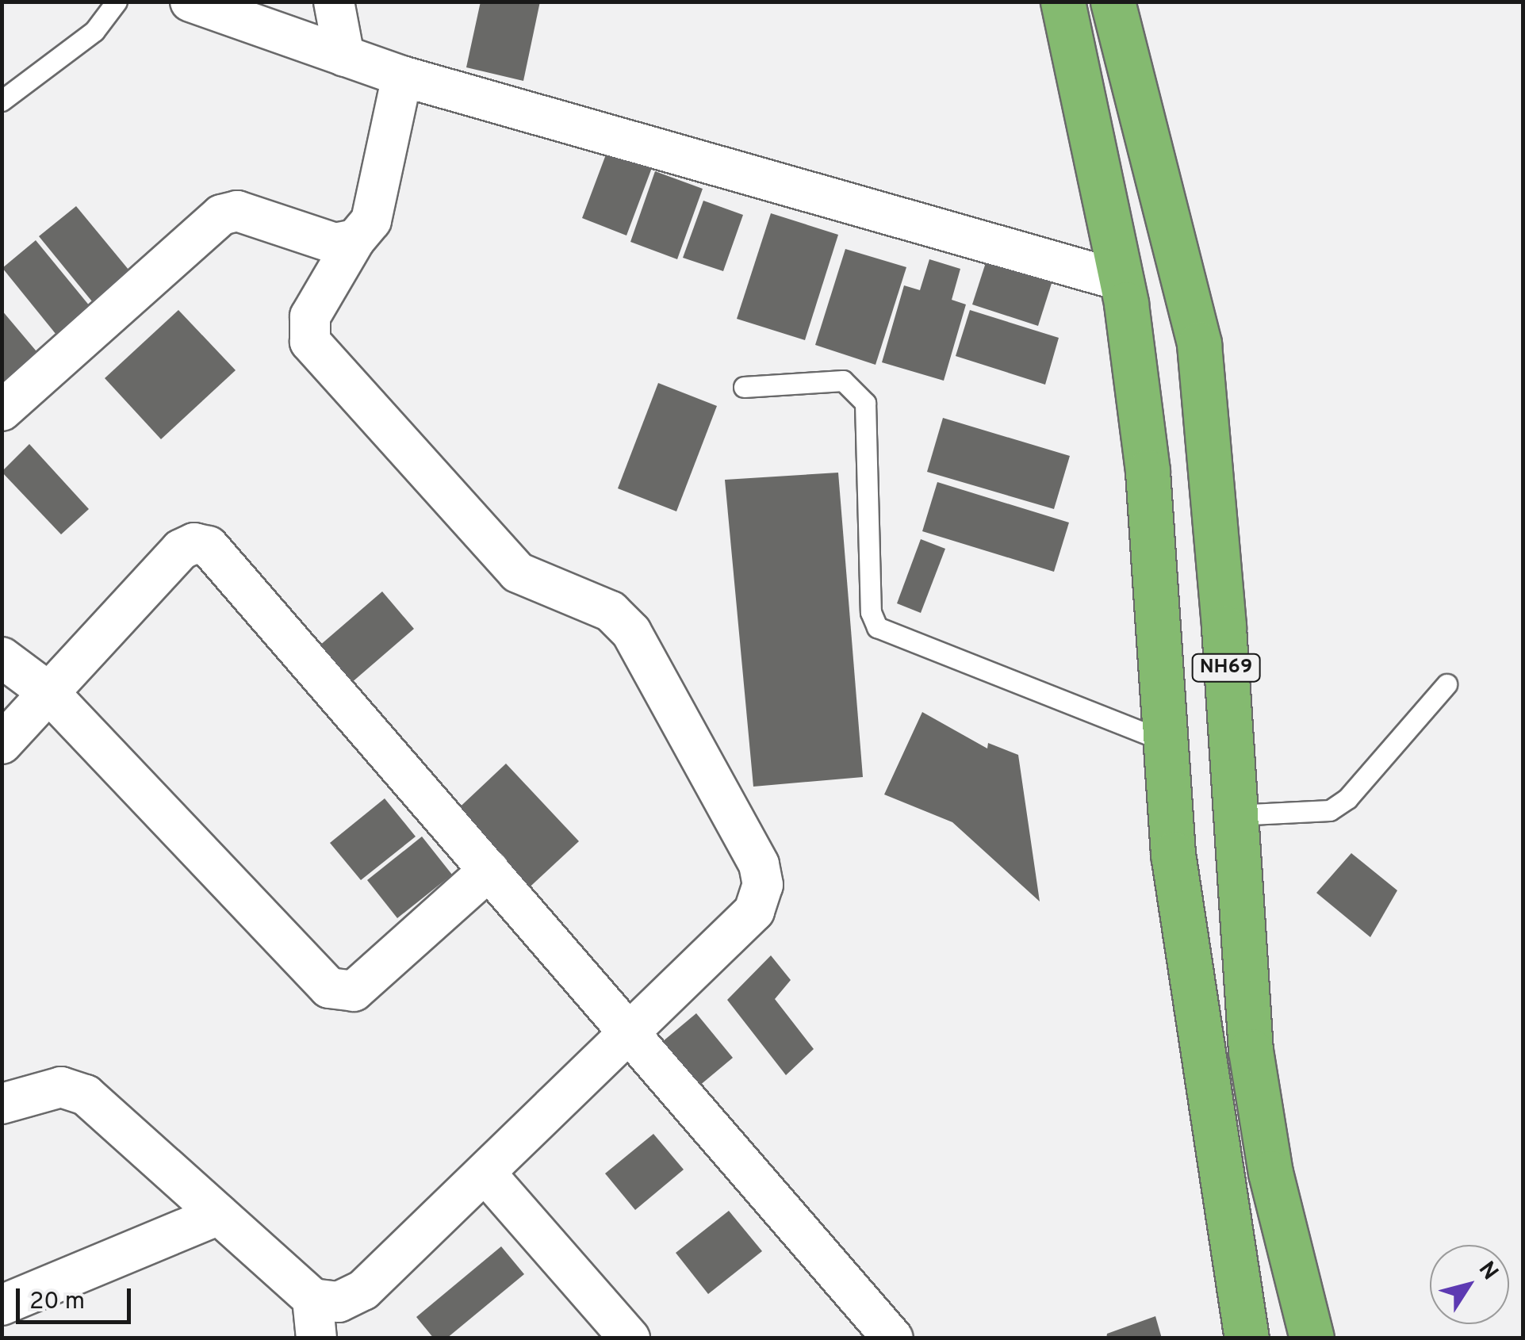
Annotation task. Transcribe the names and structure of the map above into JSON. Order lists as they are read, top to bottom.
{
  "streets": {
    "highway": ["NH69"]
  },
  "scale_bar": "20 m",
  "north": "top right"
}
